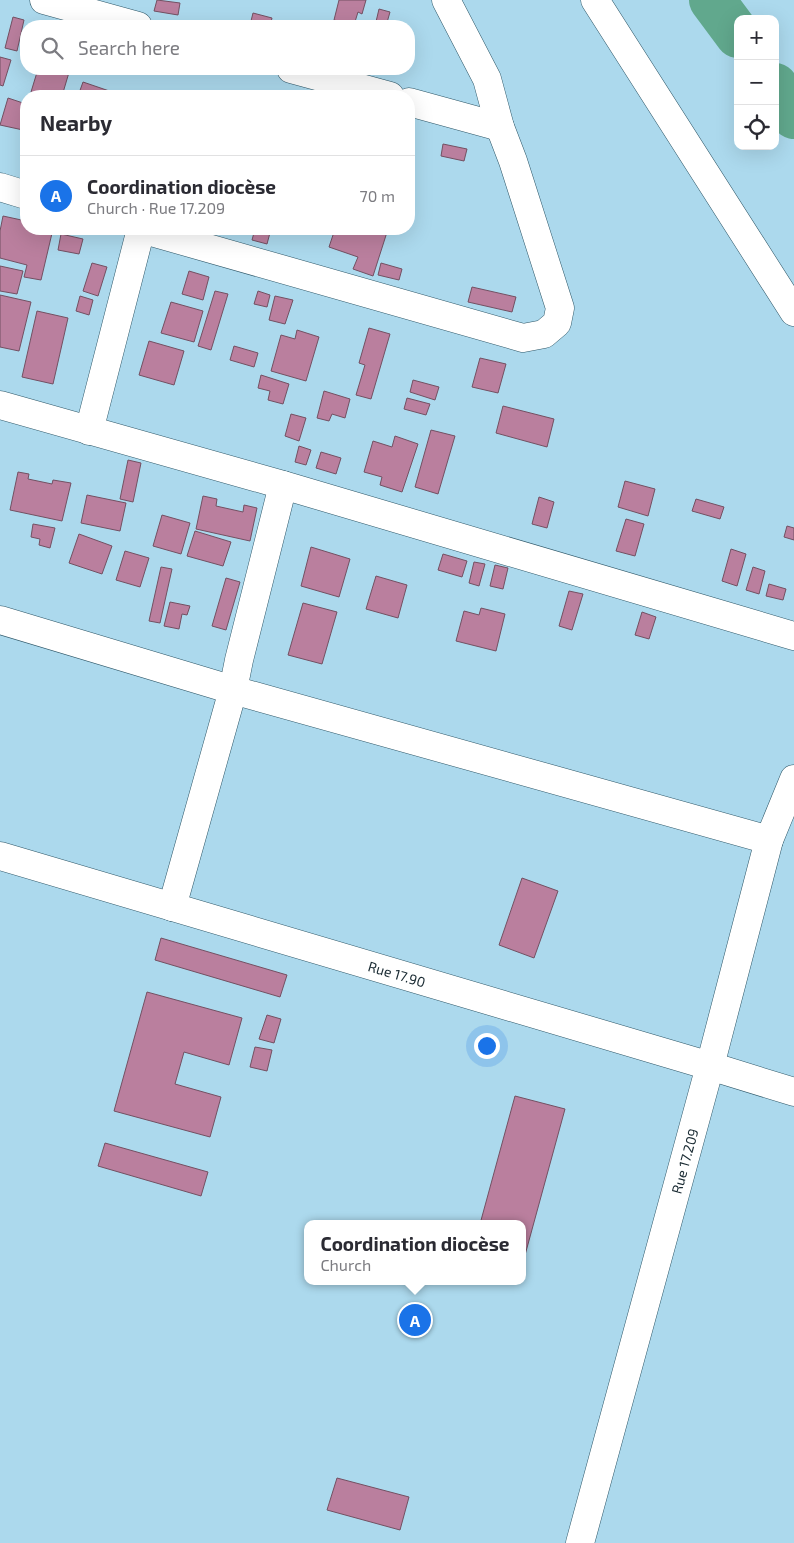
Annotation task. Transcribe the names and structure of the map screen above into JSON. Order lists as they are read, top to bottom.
{
  "streets": {
    "street": ["Rue 17.90", "Rue 17.209"]
  },
  "crossings": [
    ["Rue 17.90", "Rue 17.209"]
  ],
  "page": {
    "map_buttons": ["+", "−"],
    "search": "Search here",
    "heading": "Nearby",
    "list": [
      {
        "mark": "A",
        "name": "Coordination diocèse",
        "note": "Church · Rue 17.209",
        "value": "70 m"
      }
    ],
    "popup": ["Coordination diocèse", "Church"],
    "pins": "A"
  }
}
